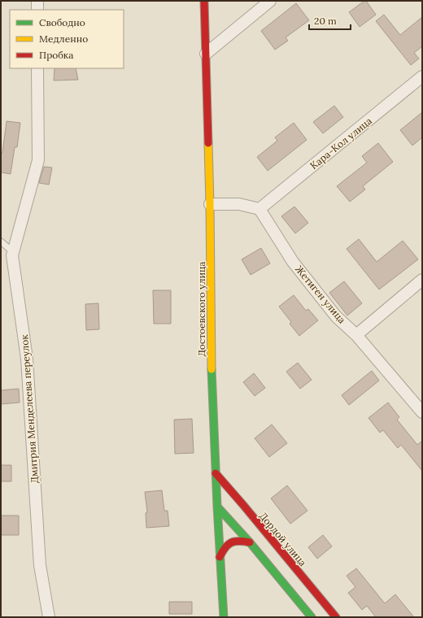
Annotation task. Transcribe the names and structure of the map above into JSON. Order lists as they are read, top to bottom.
{
  "streets": {
    "street": [
      "Кара-Кол улица",
      "Жетиген улица",
      "Достоевского улица",
      "Дмитрия Менделеева переулок",
      "Дордой улица"
    ]
  },
  "crossings": [
    ["Кара-Кол улица", "Жетиген улица"],
    ["Достоевского улица", "Дордой улица"]
  ],
  "legend": ["Свободно", "Медленно", "Пробка"],
  "scale_bar": "20 m"
}
